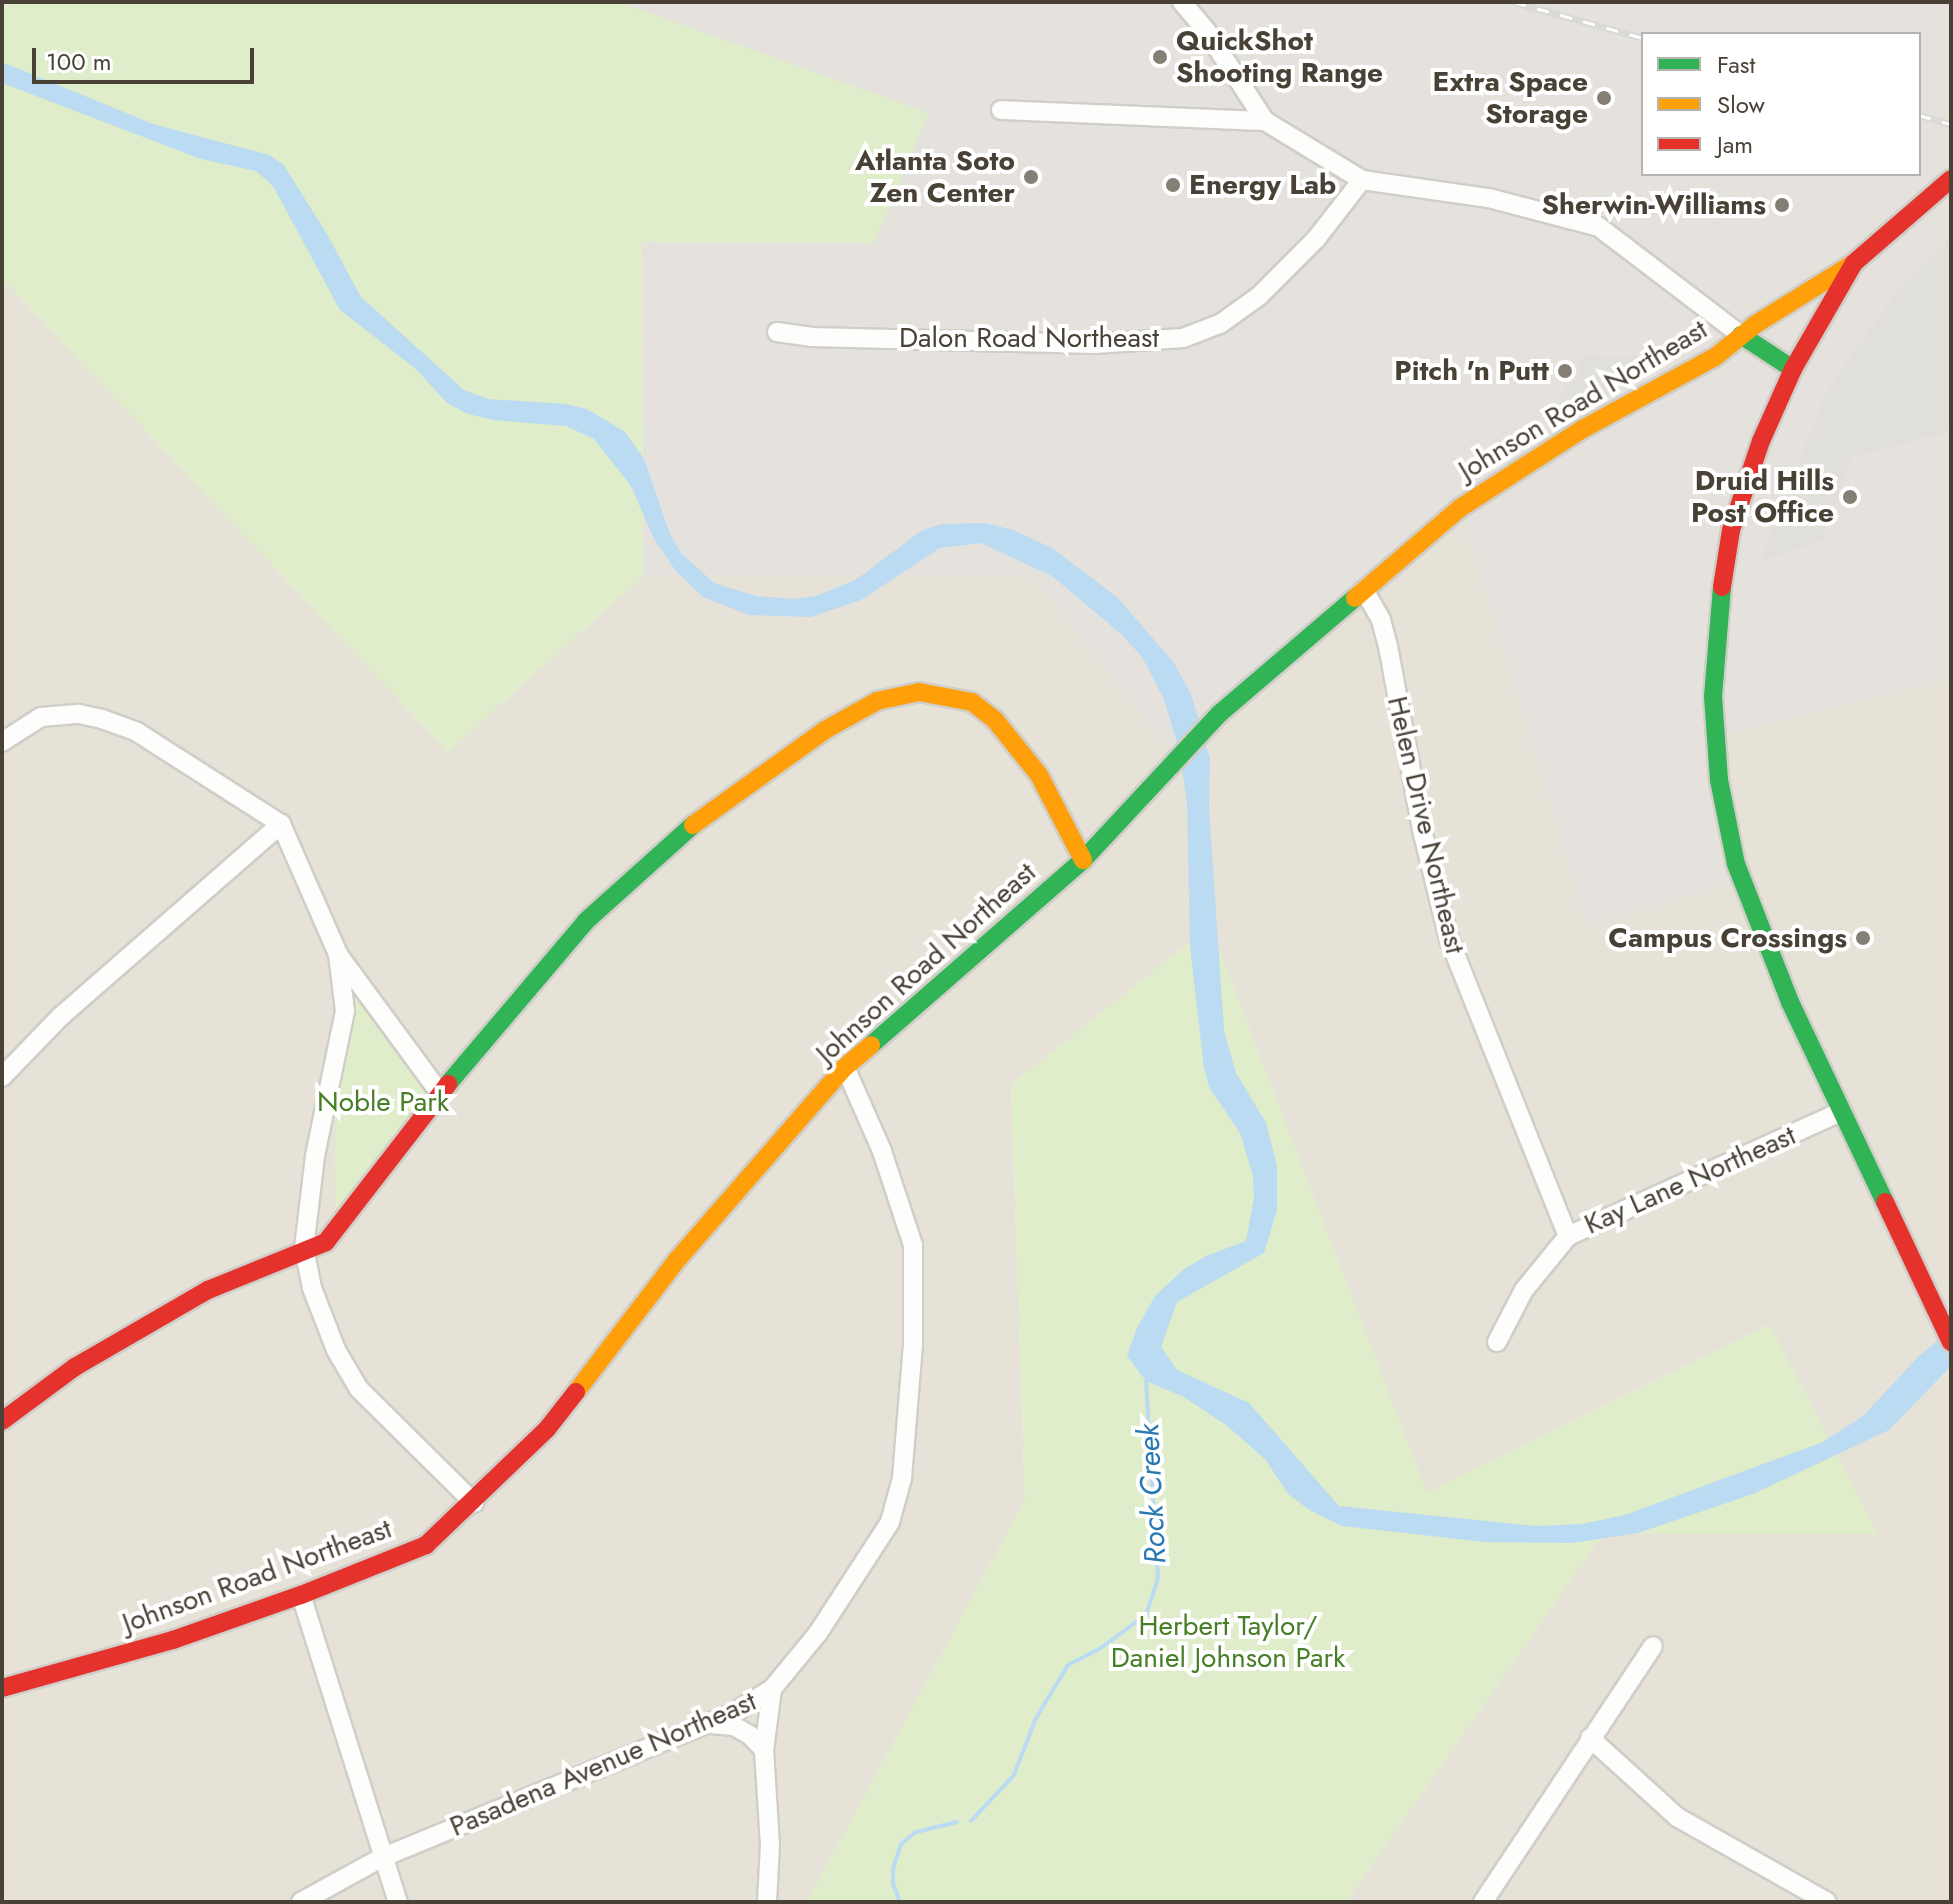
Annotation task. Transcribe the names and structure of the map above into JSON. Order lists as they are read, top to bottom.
{
  "streets": {
    "street": [
      "Dalon Road Northeast",
      "Johnson Road Northeast",
      "Helen Drive Northeast",
      "Kay Lane Northeast",
      "Pasadena Avenue Northeast"
    ]
  },
  "crossings": [
    ["Johnson Road Northeast", "Helen Drive Northeast"],
    ["Johnson Road Northeast", "Pasadena Avenue Northeast"],
    ["Helen Drive Northeast", "Kay Lane Northeast"]
  ],
  "water": ["Rock Creek"],
  "parks": ["Noble Park", "Herbert Taylor/ Daniel Johnson Park"],
  "places": [
    "QuickShot Shooting Range",
    "Extra Space Storage",
    "Atlanta Soto Zen Center",
    "Energy Lab",
    "Sherwin-Williams",
    "Pitch 'n Putt",
    "Druid Hills Post Office",
    "Campus Crossings"
  ],
  "legend": ["Fast", "Slow", "Jam"],
  "scale_bar": "100 m"
}
